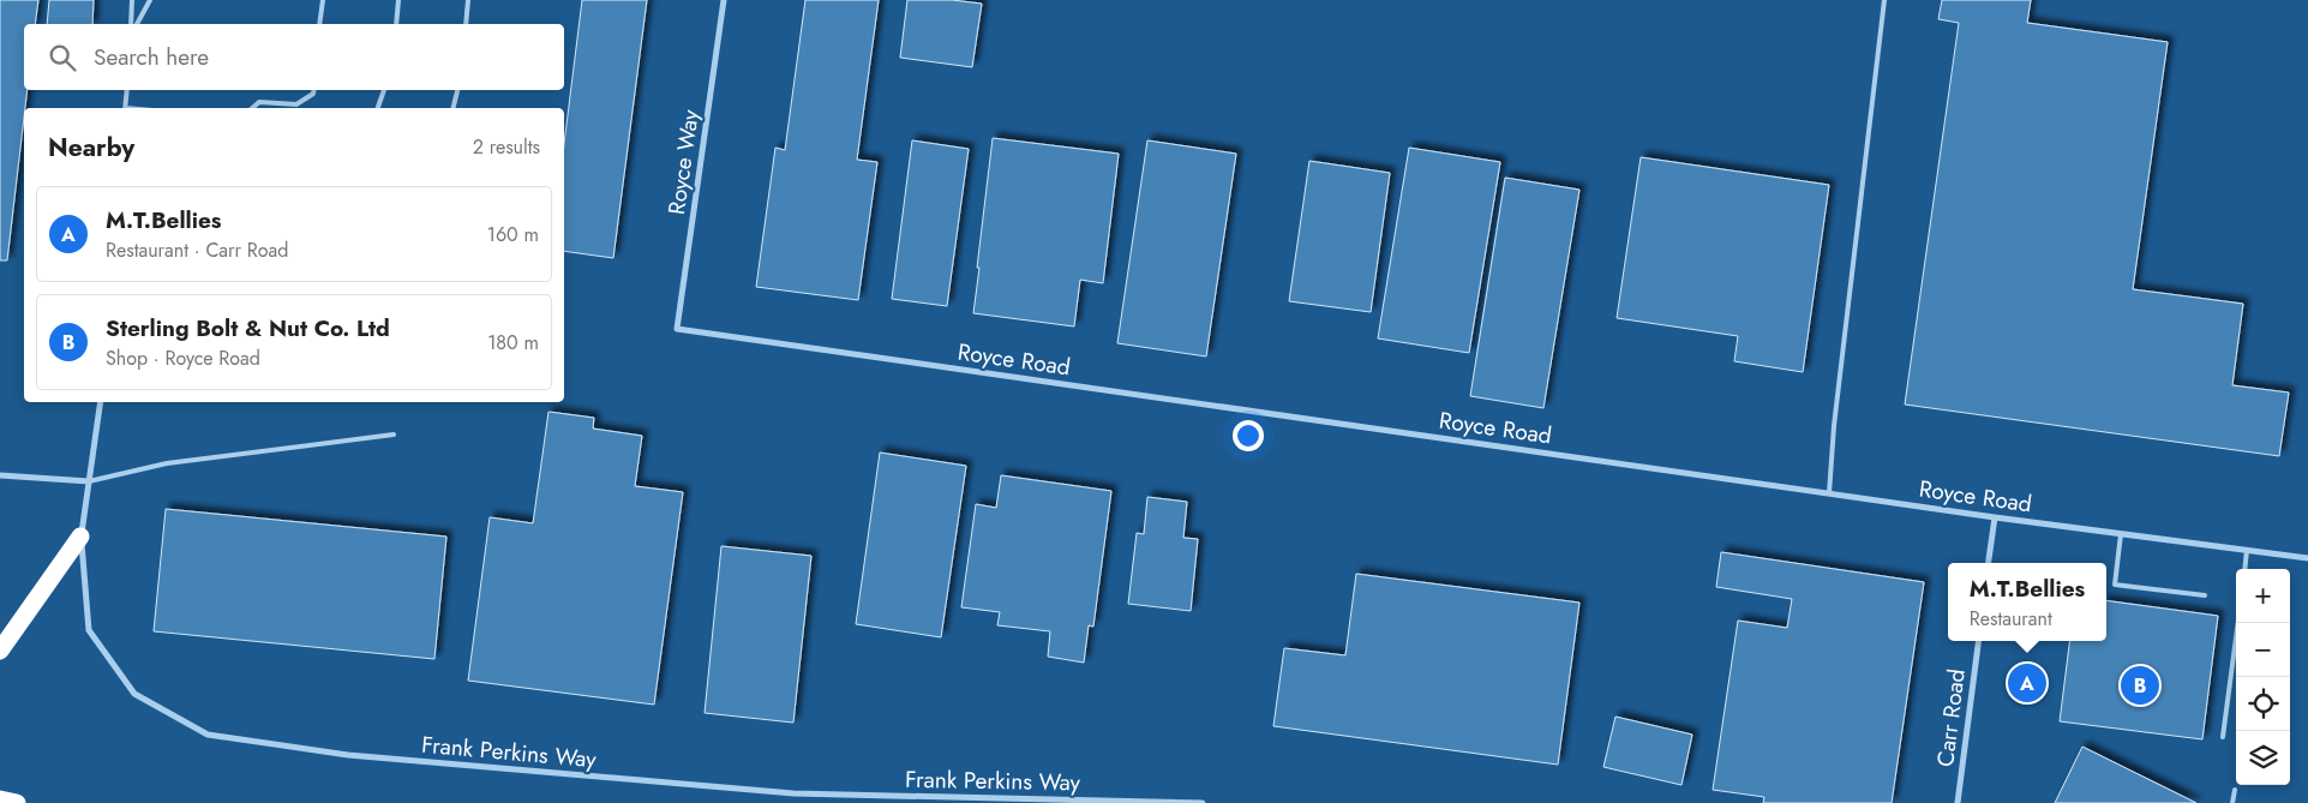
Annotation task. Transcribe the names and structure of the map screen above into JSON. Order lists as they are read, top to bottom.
{
  "streets": {
    "street": [
      "Royce Way",
      "Royce Road",
      "Carr Road",
      "Frank Perkins Way"
    ]
  },
  "crossings": [
    ["Royce Way", "Royce Road"]
  ],
  "page": {
    "search": "Search here",
    "heading": ["Nearby", "2 results"],
    "list": [
      {
        "mark": "A",
        "name": "M.T.Bellies",
        "note": "Restaurant · Carr Road",
        "value": "160 m"
      },
      {
        "mark": "B",
        "name": "Sterling Bolt & Nut Co. Ltd",
        "note": "Shop · Royce Road",
        "value": "180 m"
      }
    ],
    "popup": ["M.T.Bellies", "Restaurant"],
    "map_buttons": ["+", "−"],
    "pins": ["A", "B"]
  }
}
